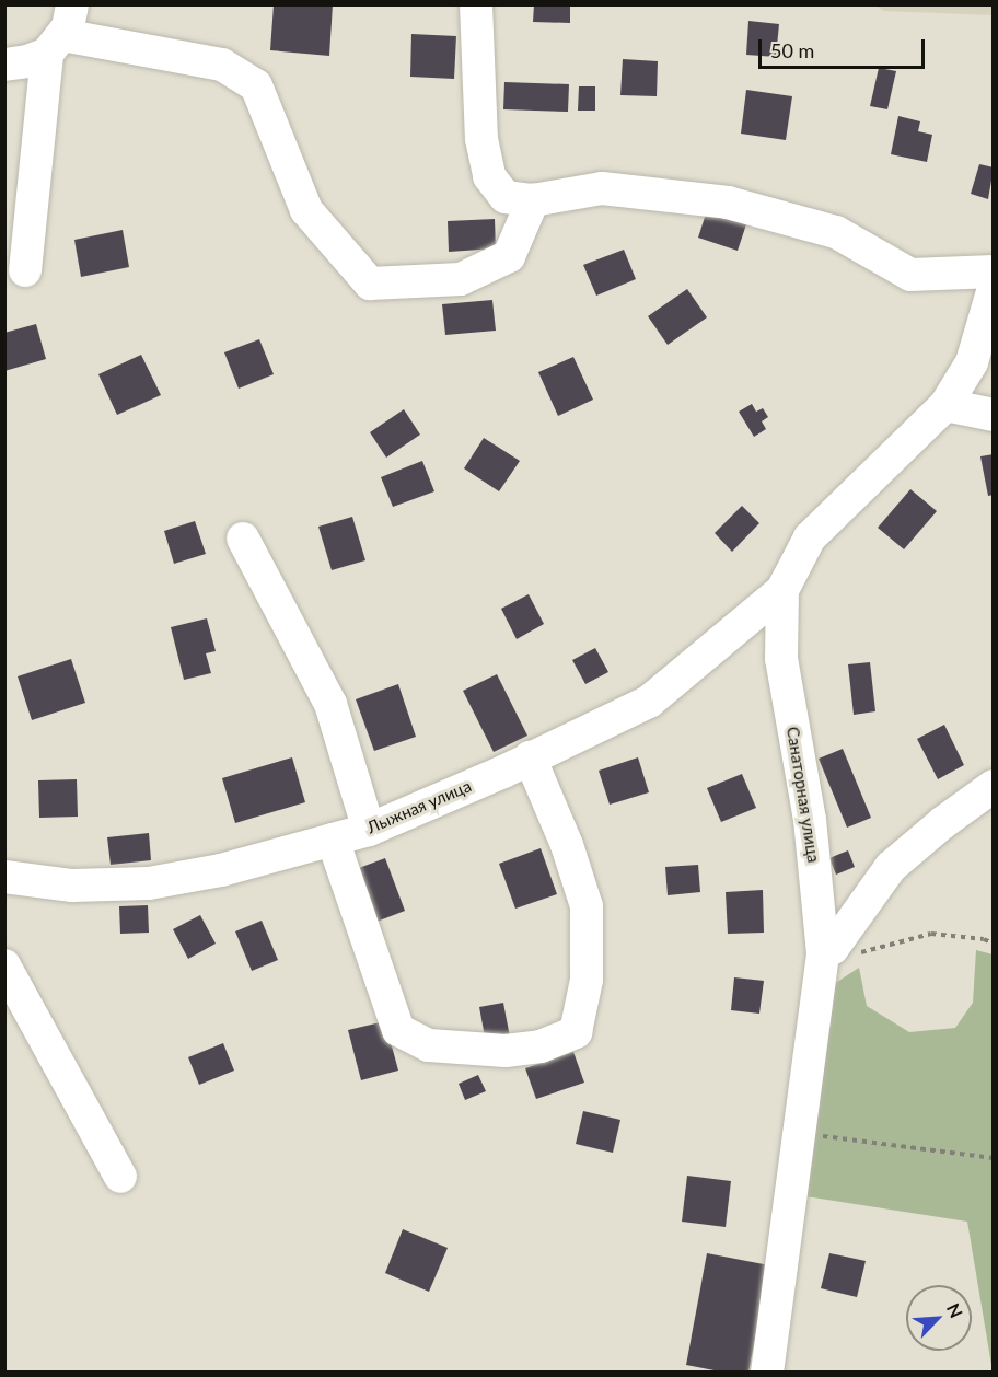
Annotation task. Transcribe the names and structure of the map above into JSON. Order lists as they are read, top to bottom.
{
  "streets": {
    "street": ["Санаторная улица", "Лыжная улица"]
  },
  "crossings": [
    ["Санаторная улица", "Лыжная улица"]
  ],
  "scale_bar": "50 m",
  "north": "top right"
}
